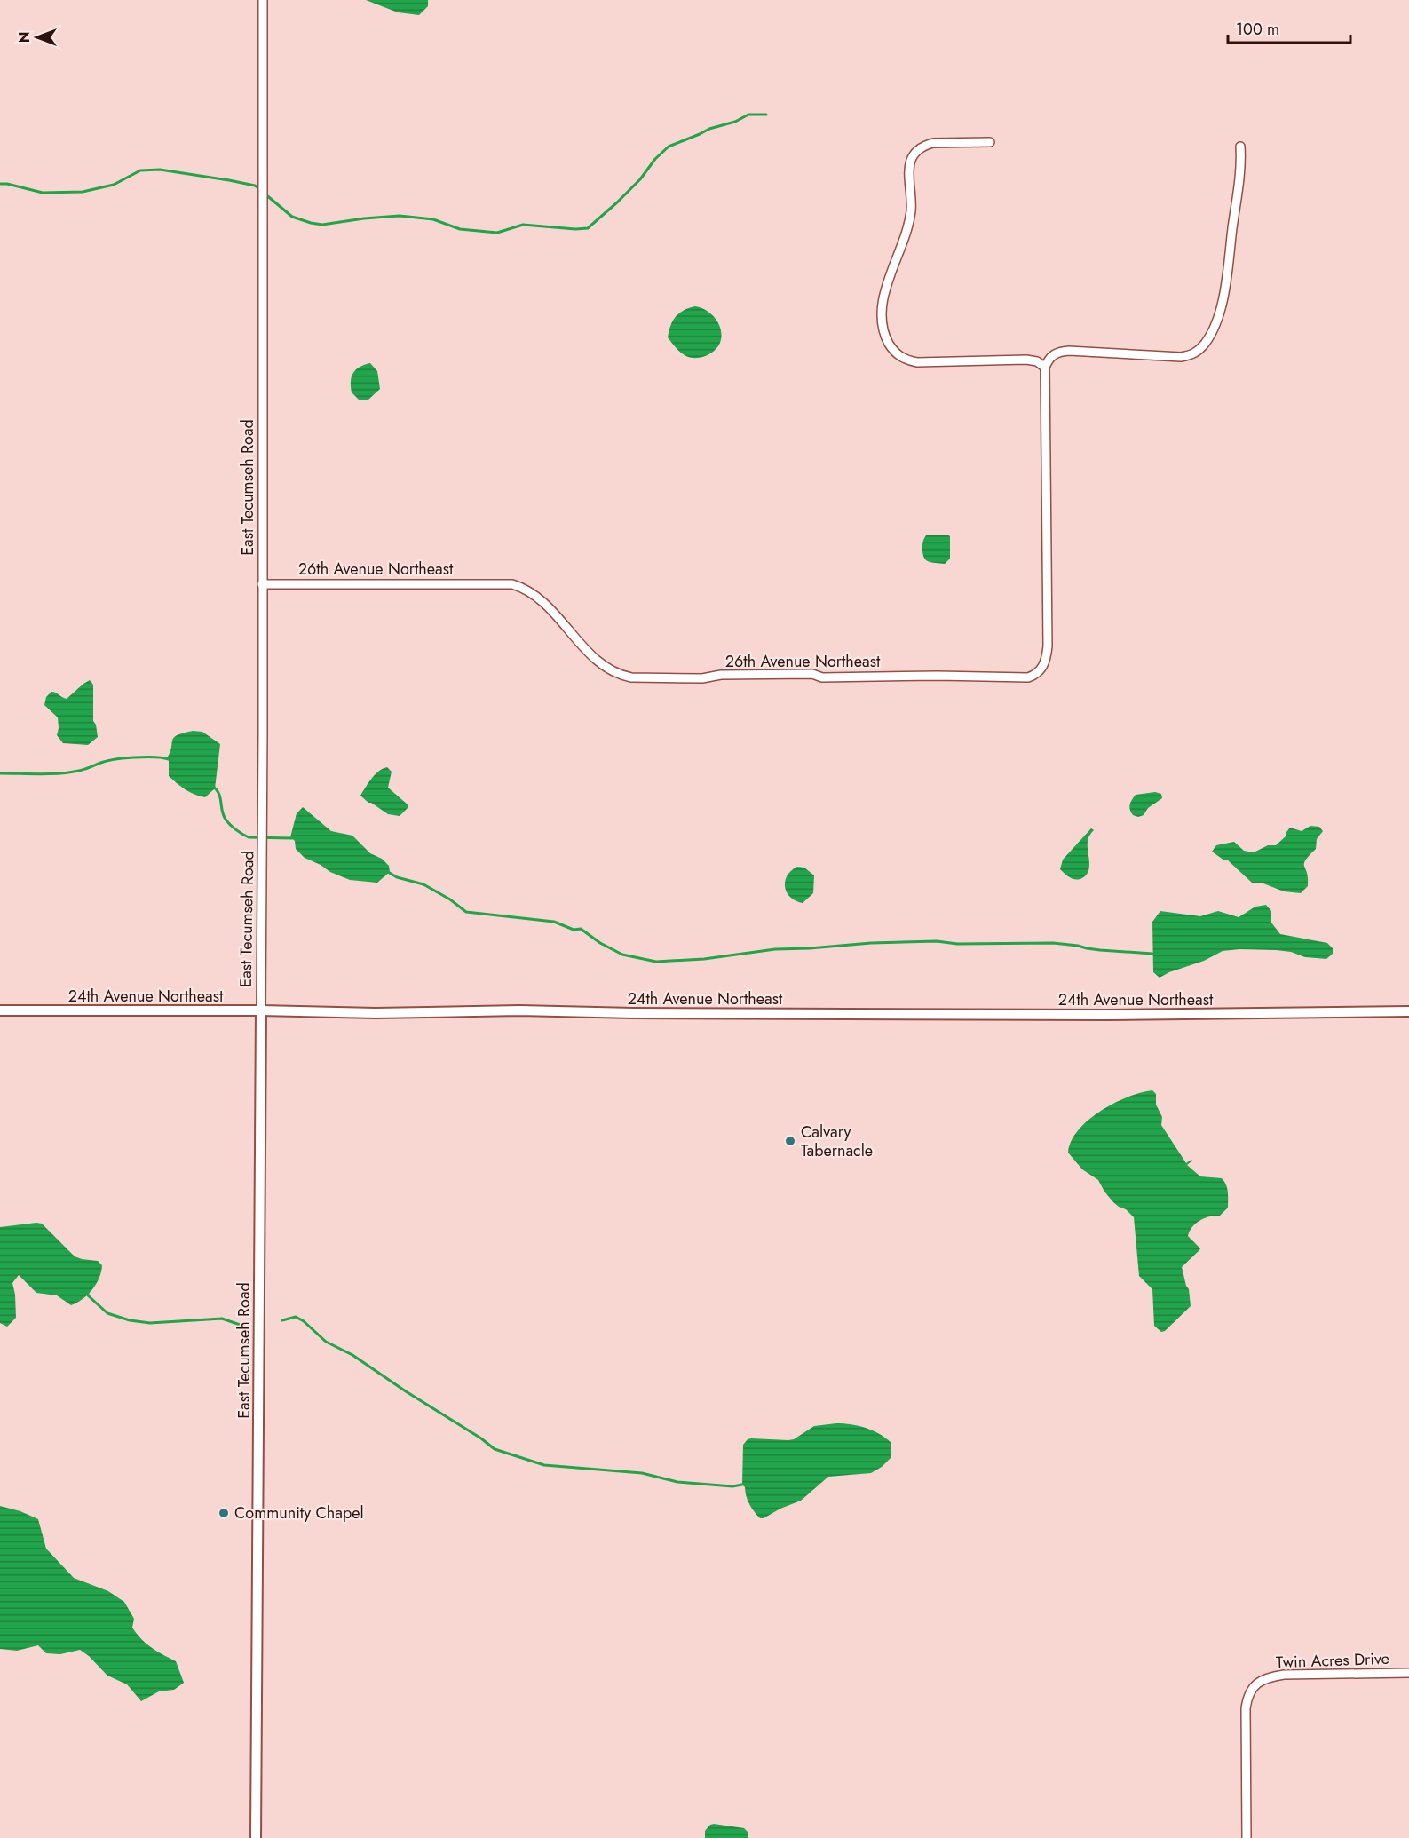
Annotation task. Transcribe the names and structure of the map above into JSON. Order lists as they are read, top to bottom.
{
  "streets": {
    "street": [
      "East Tecumseh Road",
      "26th Avenue Northeast",
      "24th Avenue Northeast",
      "Twin Acres Drive"
    ]
  },
  "crossings": [
    ["East Tecumseh Road", "26th Avenue Northeast"],
    ["East Tecumseh Road", "24th Avenue Northeast"]
  ],
  "places": ["Calvary Tabernacle", "Community Chapel"],
  "scale_bar": "100 m",
  "north": "left"
}
